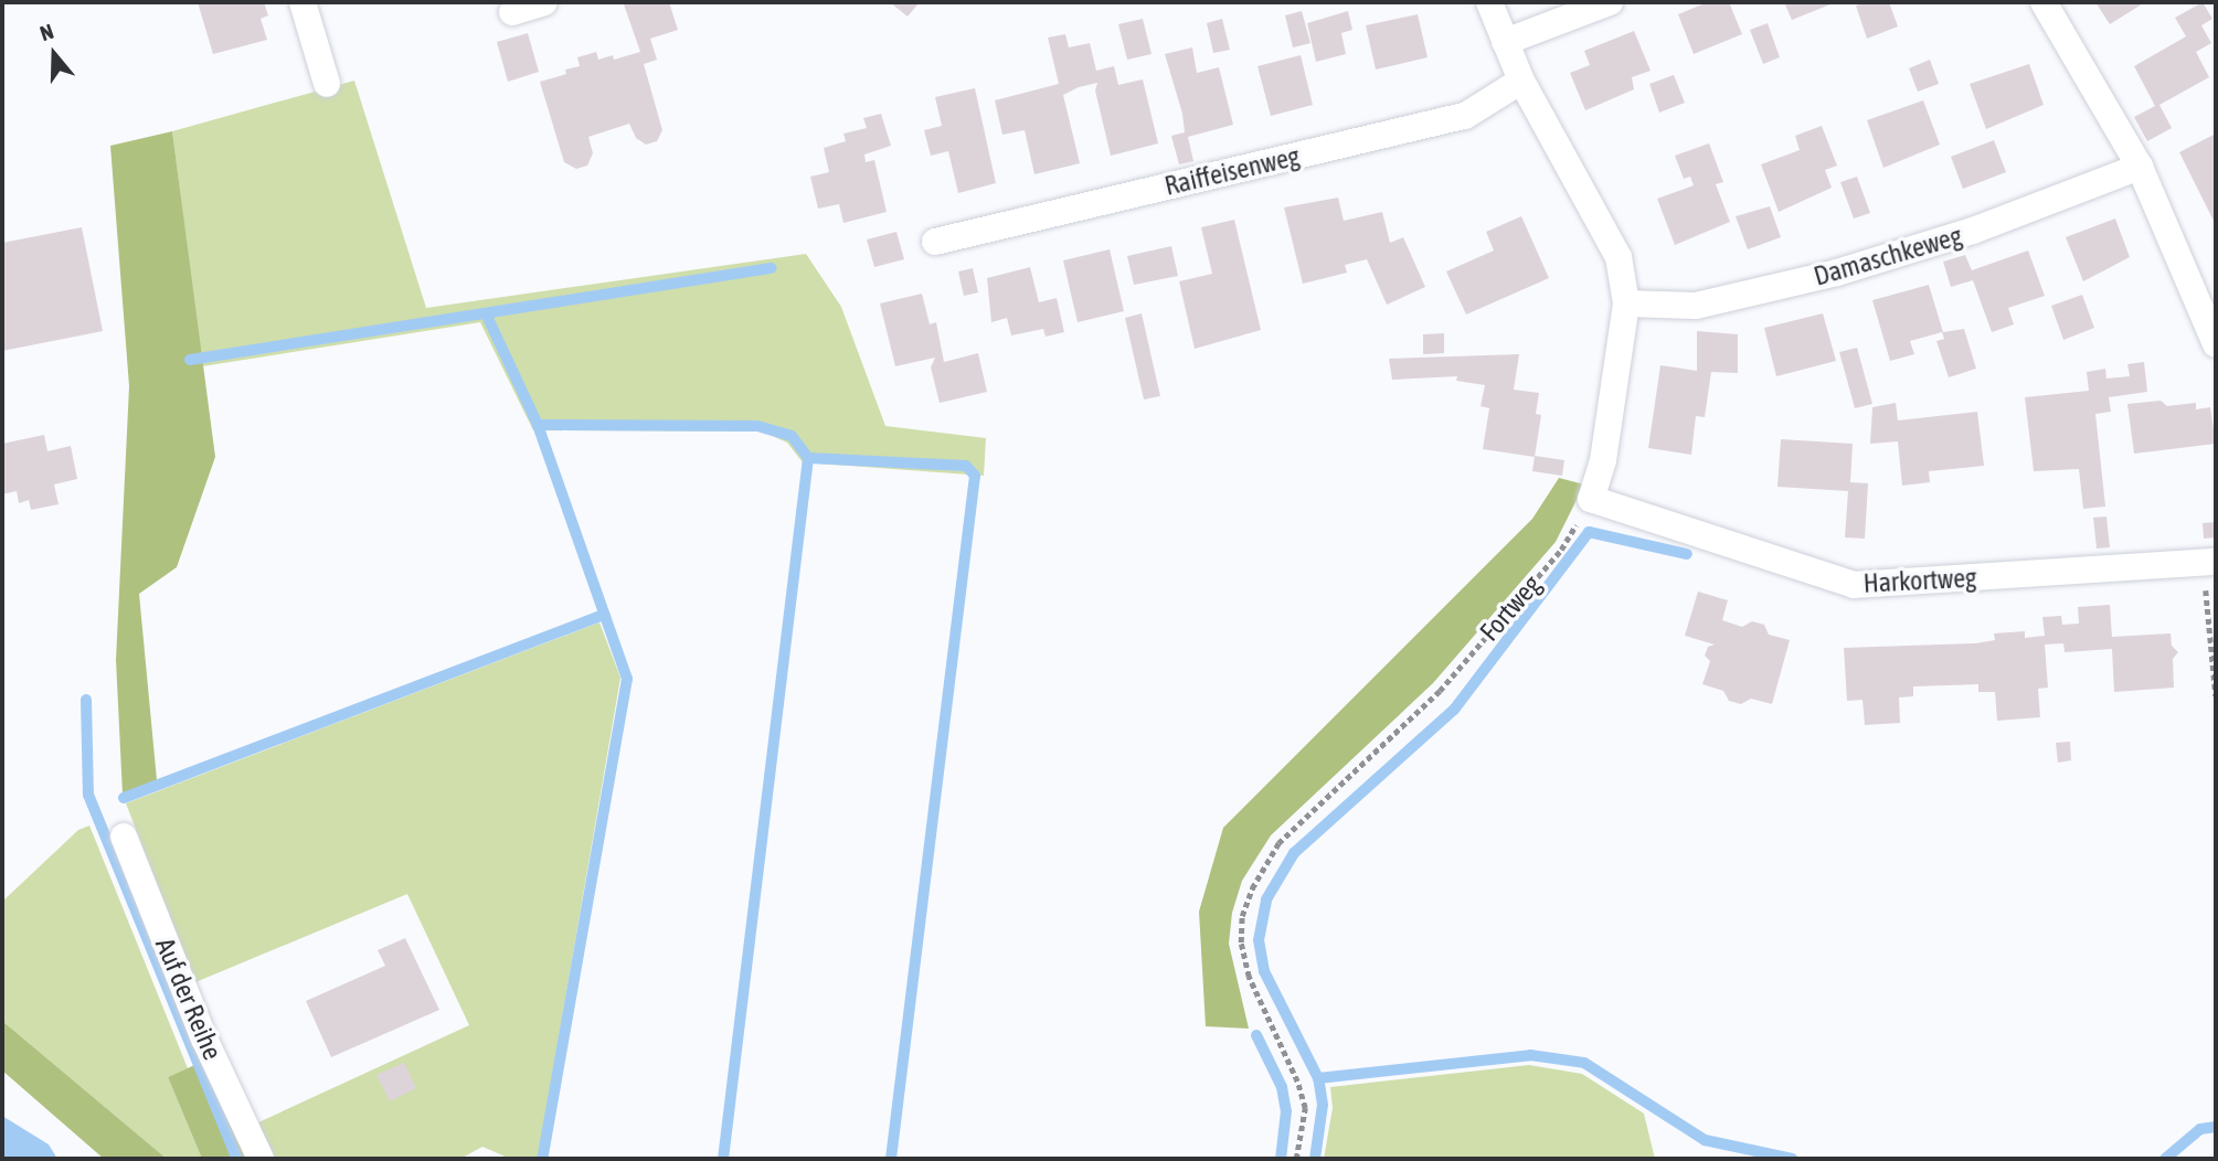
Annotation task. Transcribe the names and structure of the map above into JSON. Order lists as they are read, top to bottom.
{
  "streets": {
    "street": [
      "Raiffeisenweg",
      "Damaschkeweg",
      "Harkortweg",
      "Auf der Reihe"
    ],
    "path": ["Fortweg"]
  },
  "crossings": [
    ["Harkortweg", "Fortweg"]
  ],
  "north": "top"
}
